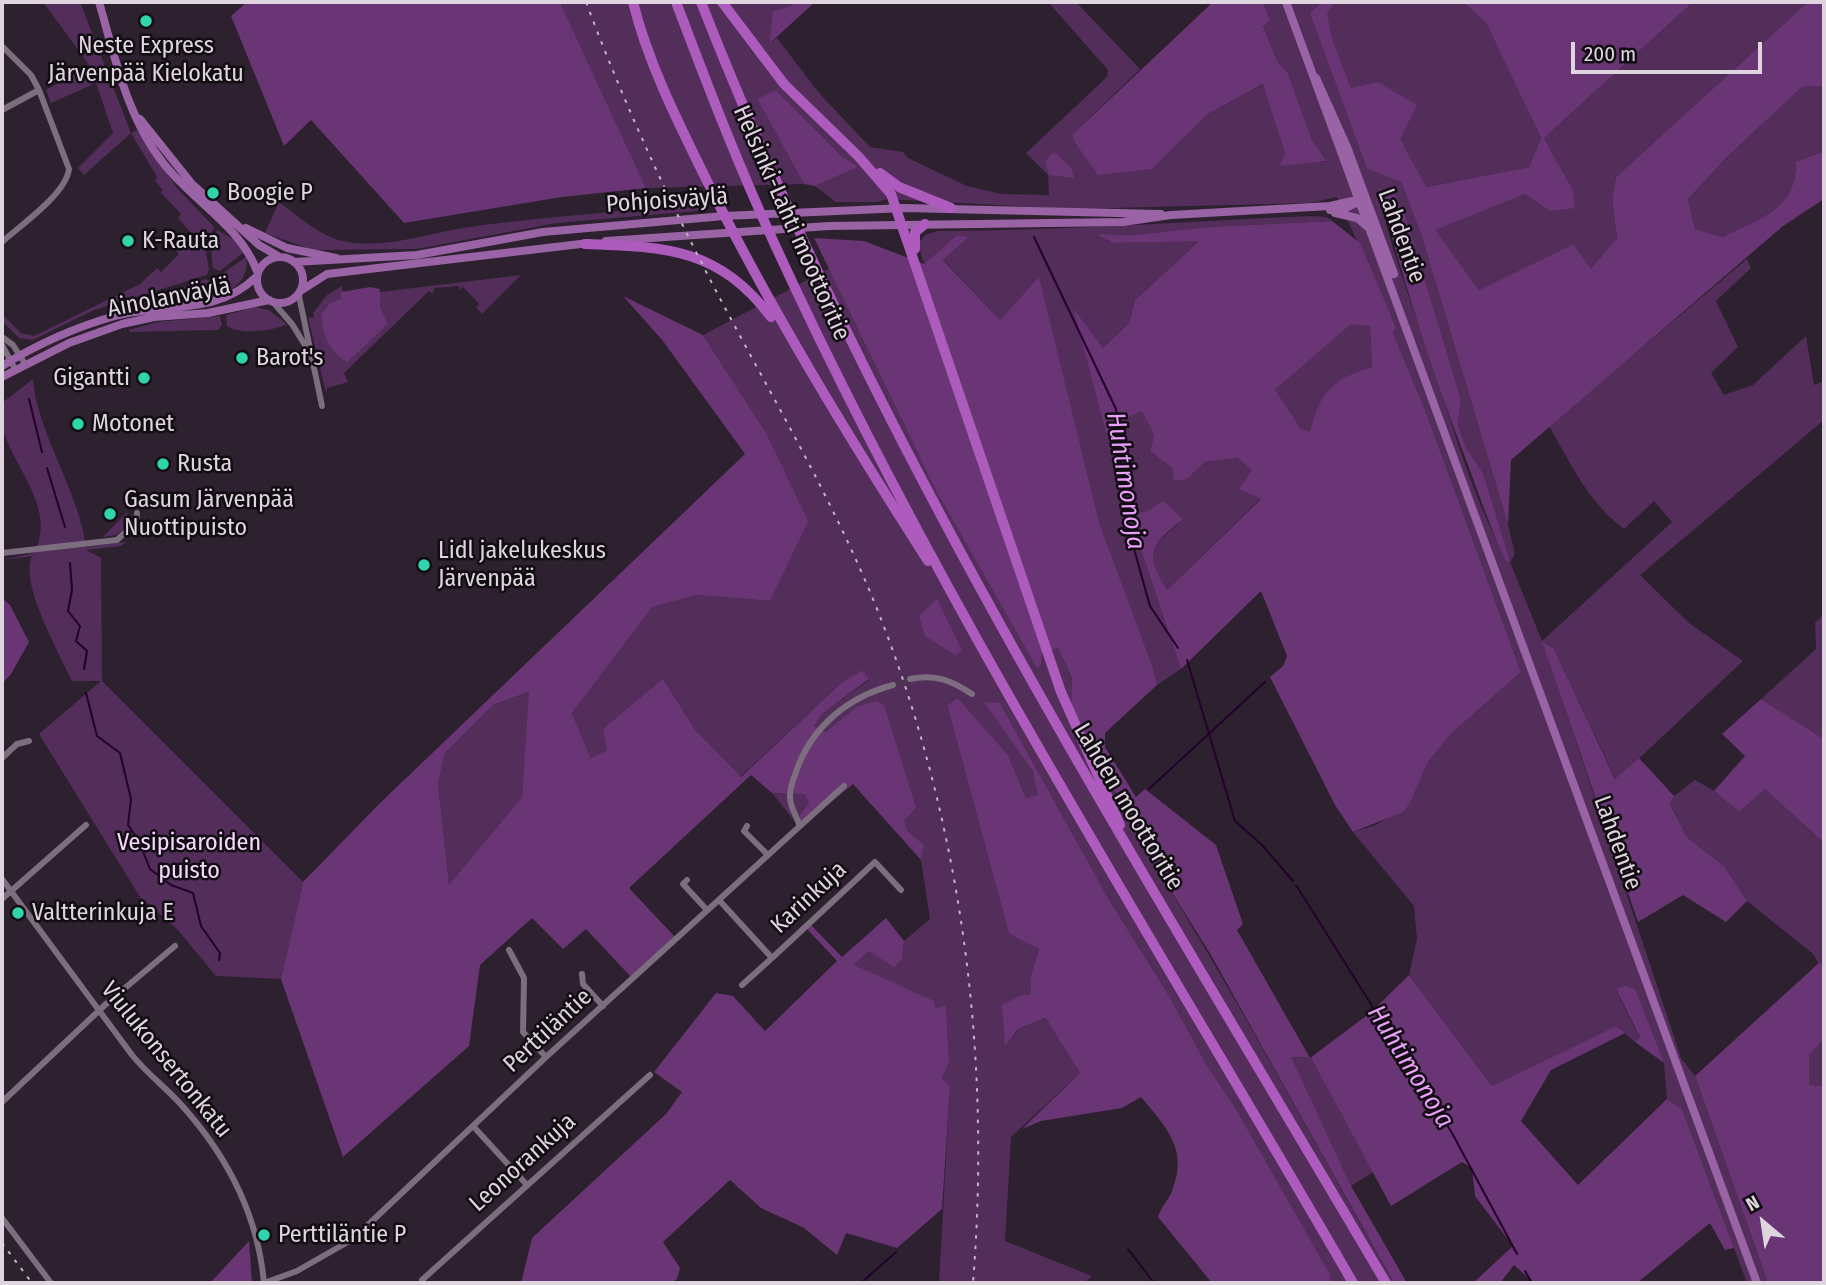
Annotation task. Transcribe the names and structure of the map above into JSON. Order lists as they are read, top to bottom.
{
  "streets": {
    "highway": ["Helsinki-Lahti moottoritie", "Lahden moottoritie"],
    "main road": ["Pohjoisväylä", "Lahdentie", "Ainolanväylä"],
    "street": [
      "Karinkuja",
      "Perttiläntie",
      "Viulukonsertonkatu",
      "Leonorankuja"
    ]
  },
  "crossings": [
    ["Pohjoisväylä", "Lahdentie"],
    ["Pohjoisväylä", "Ainolanväylä"],
    ["Helsinki-Lahti moottoritie", "Lahden moottoritie"],
    ["Karinkuja", "Perttiläntie"],
    ["Perttiläntie", "Viulukonsertonkatu"]
  ],
  "water": ["Huhtimonoja"],
  "parks": ["Vesipisaroiden puisto"],
  "places": [
    "Neste Express Järvenpää Kielokatu",
    "Boogie P",
    "K-Rauta",
    "Barot's",
    "Gigantti",
    "Motonet",
    "Rusta",
    "Gasum Järvenpää Nuottipuisto",
    "Lidl jakelukeskus Järvenpää",
    "Valtterinkuja E",
    "Perttiläntie P"
  ],
  "scale_bar": "200 m",
  "north": "top left"
}
